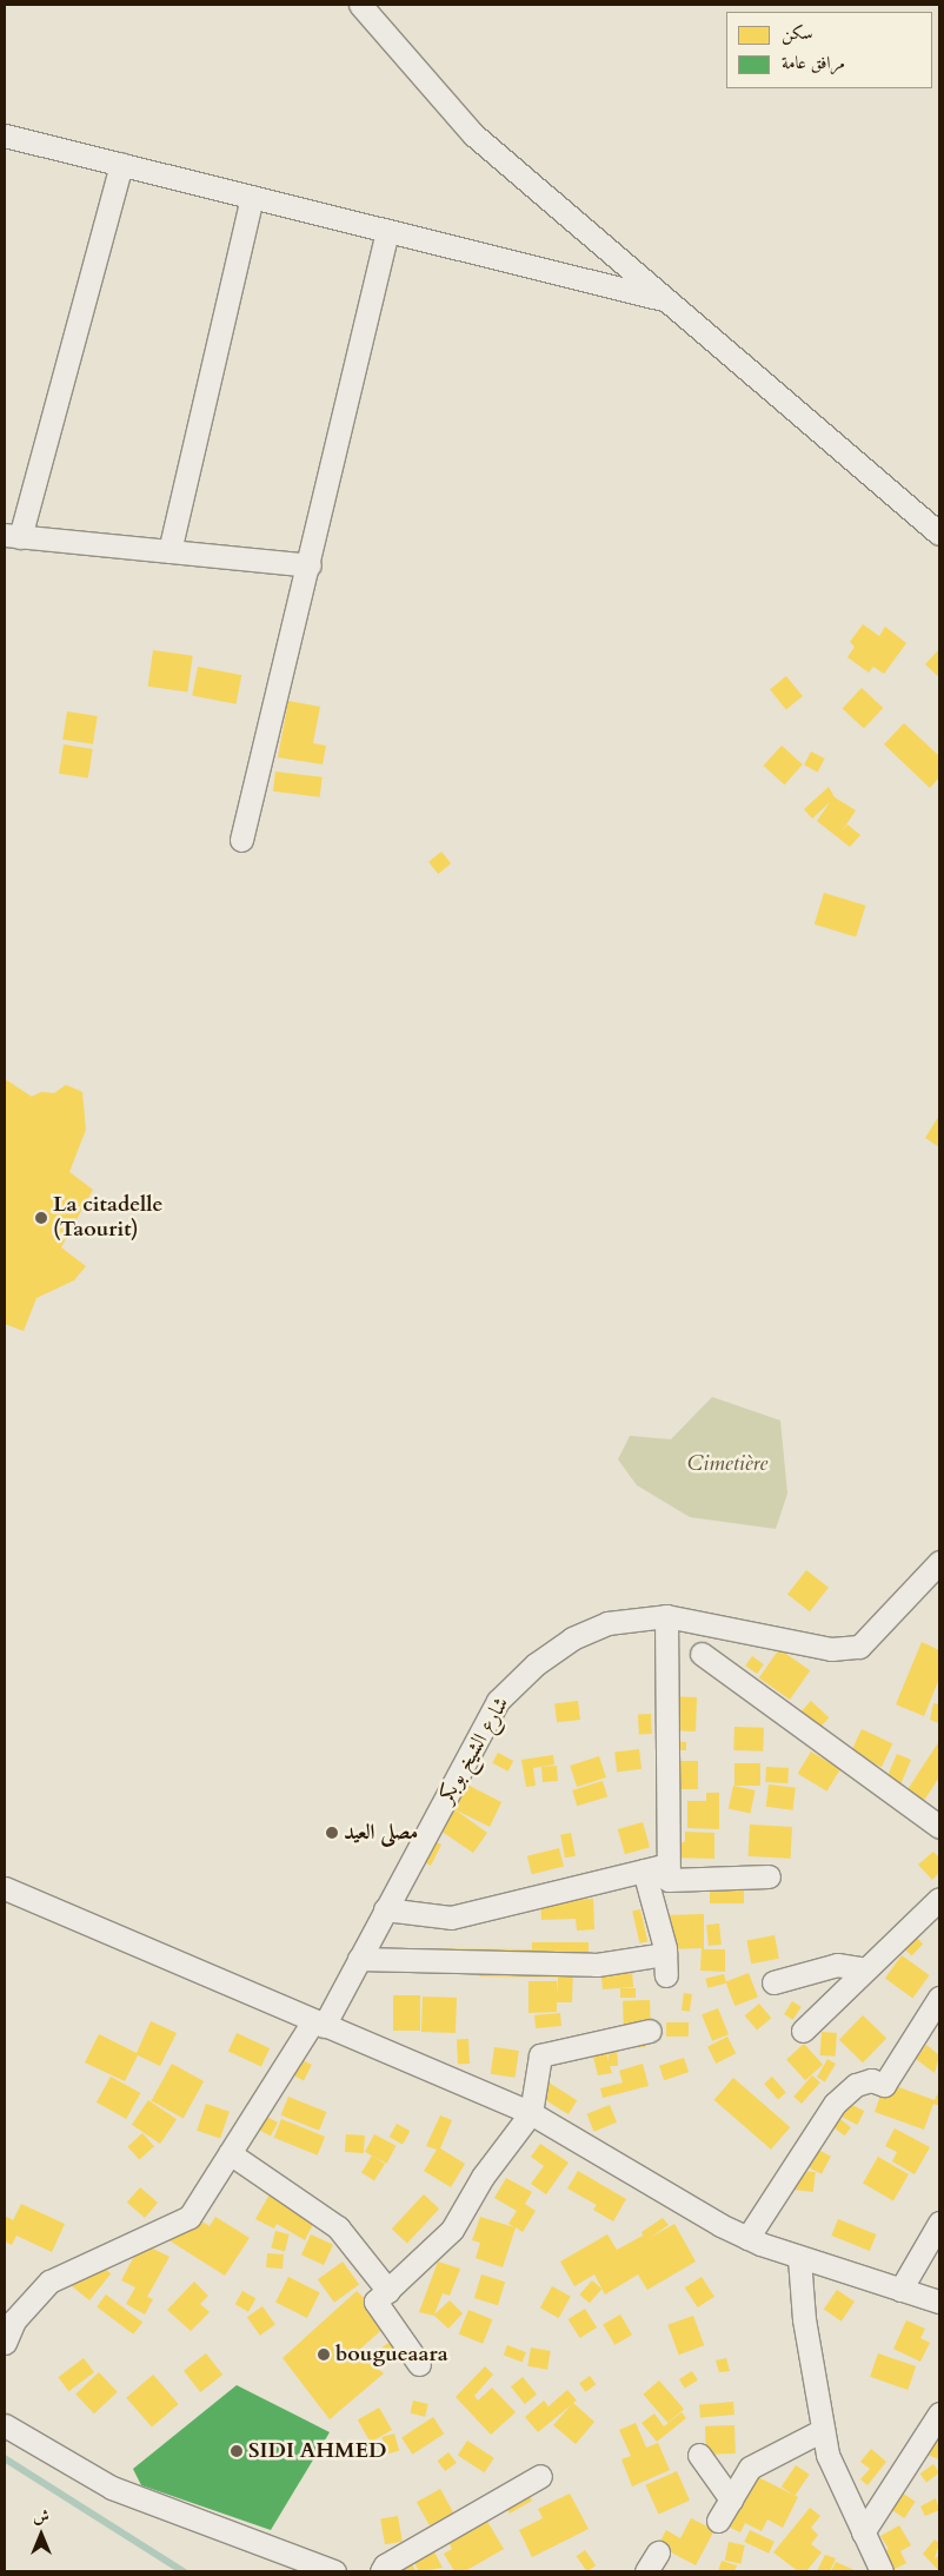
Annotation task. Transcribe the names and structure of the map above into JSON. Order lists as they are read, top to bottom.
{
  "streets": {
    "street": ["شارع الشيخ بوبكر"]
  },
  "parks": ["Cimetière"],
  "places": [
    "La citadelle (Taourit)",
    "مصلى العيد",
    "bougueaara",
    "SIDI AHMED"
  ],
  "legend": ["سكن", "مرافق عامة"],
  "north": "top"
}
